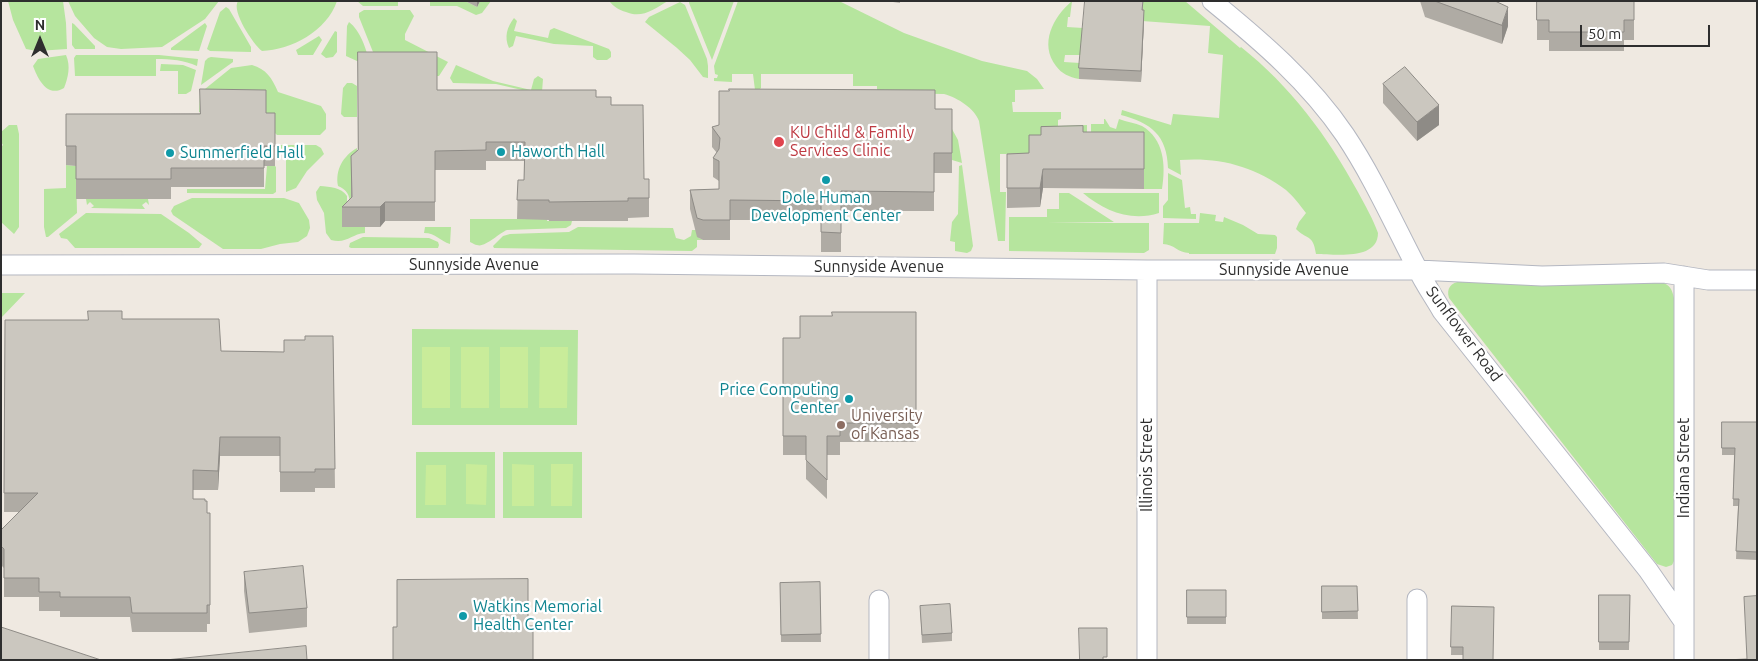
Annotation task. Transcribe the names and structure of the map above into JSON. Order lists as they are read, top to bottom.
{
  "streets": {
    "street": [
      "Sunnyside Avenue",
      "Sunflower Road",
      "Illinois Street",
      "Indiana Street"
    ]
  },
  "crossings": [
    ["Sunnyside Avenue", "Sunflower Road"],
    ["Sunnyside Avenue", "Illinois Street"],
    ["Sunnyside Avenue", "Indiana Street"],
    ["Sunflower Road", "Indiana Street"]
  ],
  "places": [
    "KU Child & Family Services Clinic",
    "Haworth Hall",
    "Summerfield Hall",
    "Dole Human Development Center",
    "Price Computing Center",
    "University of Kansas",
    "Watkins Memorial Health Center"
  ],
  "scale_bar": "50 m",
  "north": "top"
}
